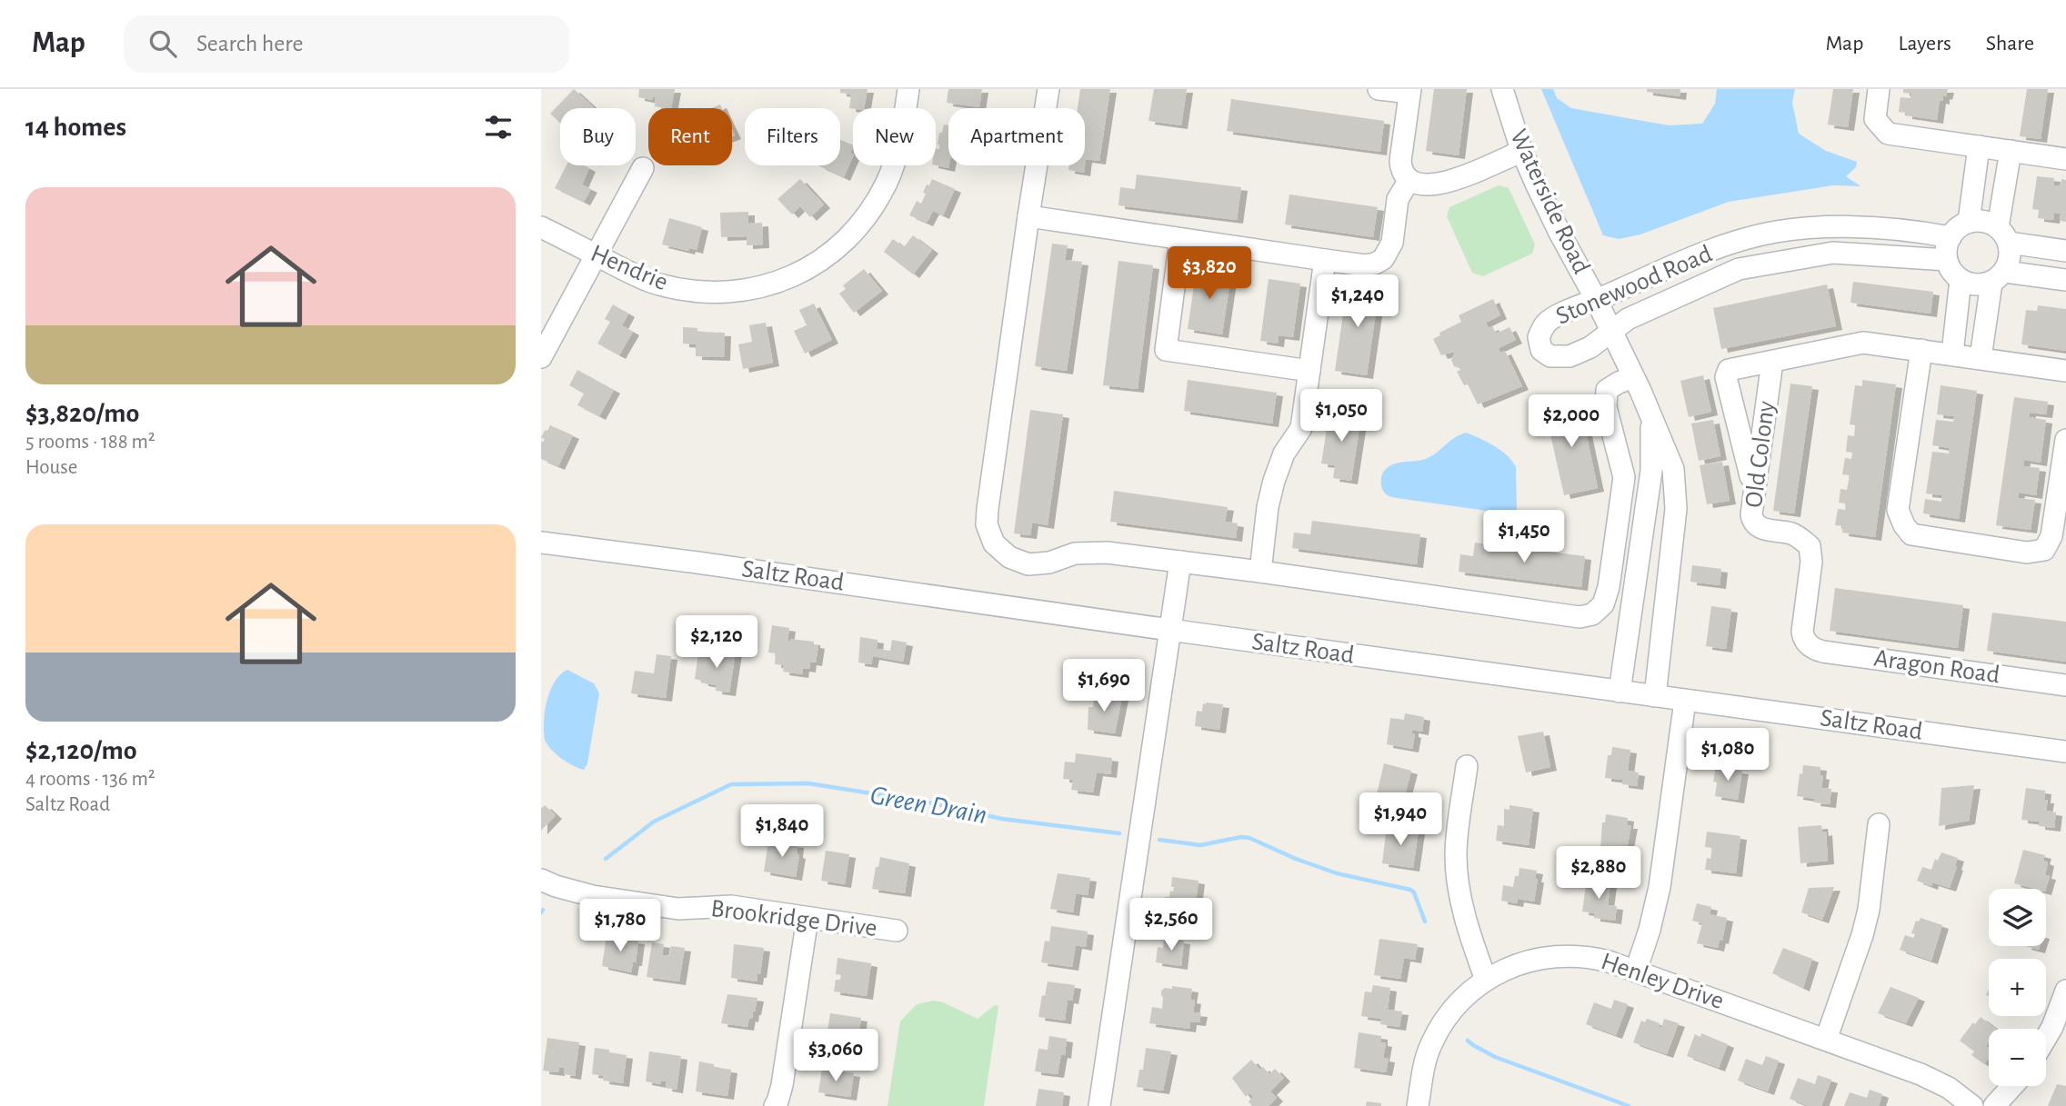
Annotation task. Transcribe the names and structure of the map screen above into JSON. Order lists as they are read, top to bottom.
{
  "streets": {
    "street": [
      "Waterside Road",
      "Hendrie",
      "Stonewood Road",
      "Old Colony",
      "Saltz Road",
      "Aragon Road",
      "Brookridge Drive",
      "Henley Drive"
    ]
  },
  "crossings": [
    ["Waterside Road", "Stonewood Road"],
    ["Waterside Road", "Saltz Road"],
    ["Old Colony", "Aragon Road"]
  ],
  "water": ["Green Drain"],
  "page": {
    "header": "Map",
    "search": "Search here",
    "nav": ["Map", "Layers", "Share"],
    "heading": "14 homes",
    "chip": [
      "Buy",
      "Rent",
      "Filters",
      "New",
      "Apartment"
    ],
    "list": [
      {
        "name": "$3,820/mo",
        "note": "5 rooms · 188 m² · House"
      },
      {
        "name": "$2,120/mo",
        "note": "4 rooms · 136 m² · Saltz Road"
      }
    ],
    "price": [
      "$3,820",
      "$1,240",
      "$1,050",
      "$2,000",
      "$1,450",
      "$2,120",
      "$1,690",
      "$1,080",
      "$1,940",
      "$1,840",
      "$2,880",
      "$2,560",
      "$1,780",
      "$3,060"
    ],
    "map_buttons": ["+", "−"]
  }
}
